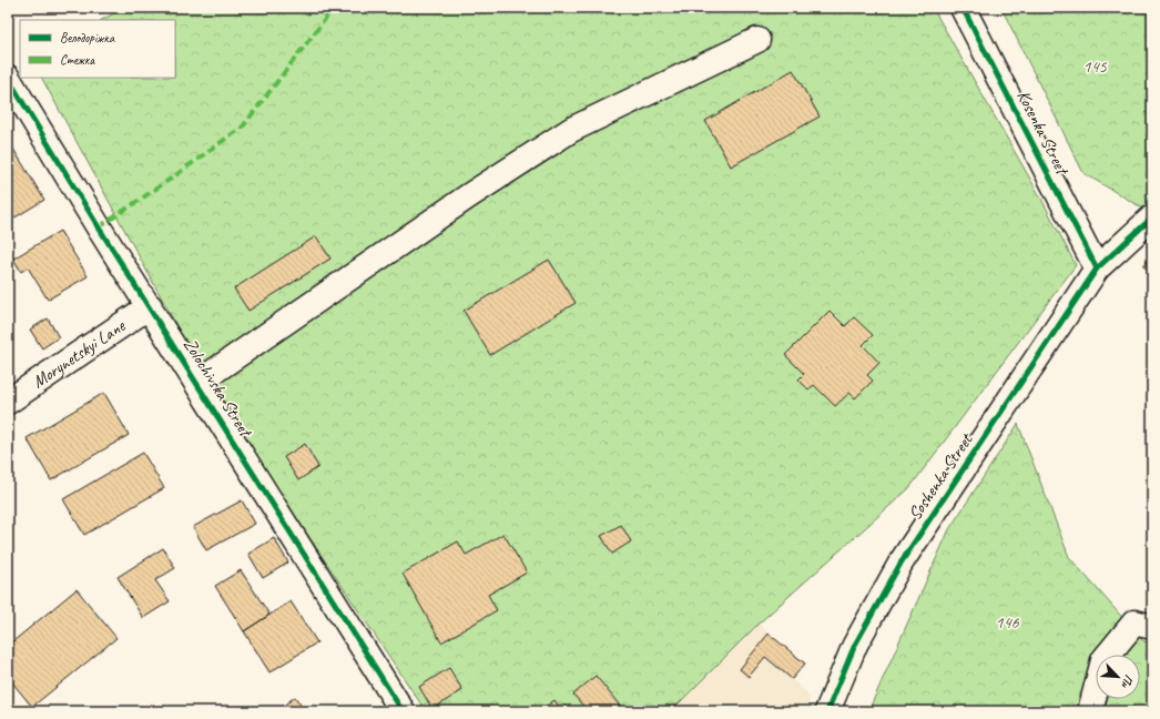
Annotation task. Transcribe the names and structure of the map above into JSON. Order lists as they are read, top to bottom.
{
  "streets": {
    "street": [
      "Kosenka Street",
      "Morynetskyi Lane",
      "Zolochivska Street",
      "Soshenka Street"
    ]
  },
  "crossings": [
    ["Kosenka Street", "Soshenka Street"],
    ["Morynetskyi Lane", "Zolochivska Street"]
  ],
  "parks": ["145", "146"],
  "legend": ["Велодоріжка", "Стежка"],
  "north": "bottom right"
}
